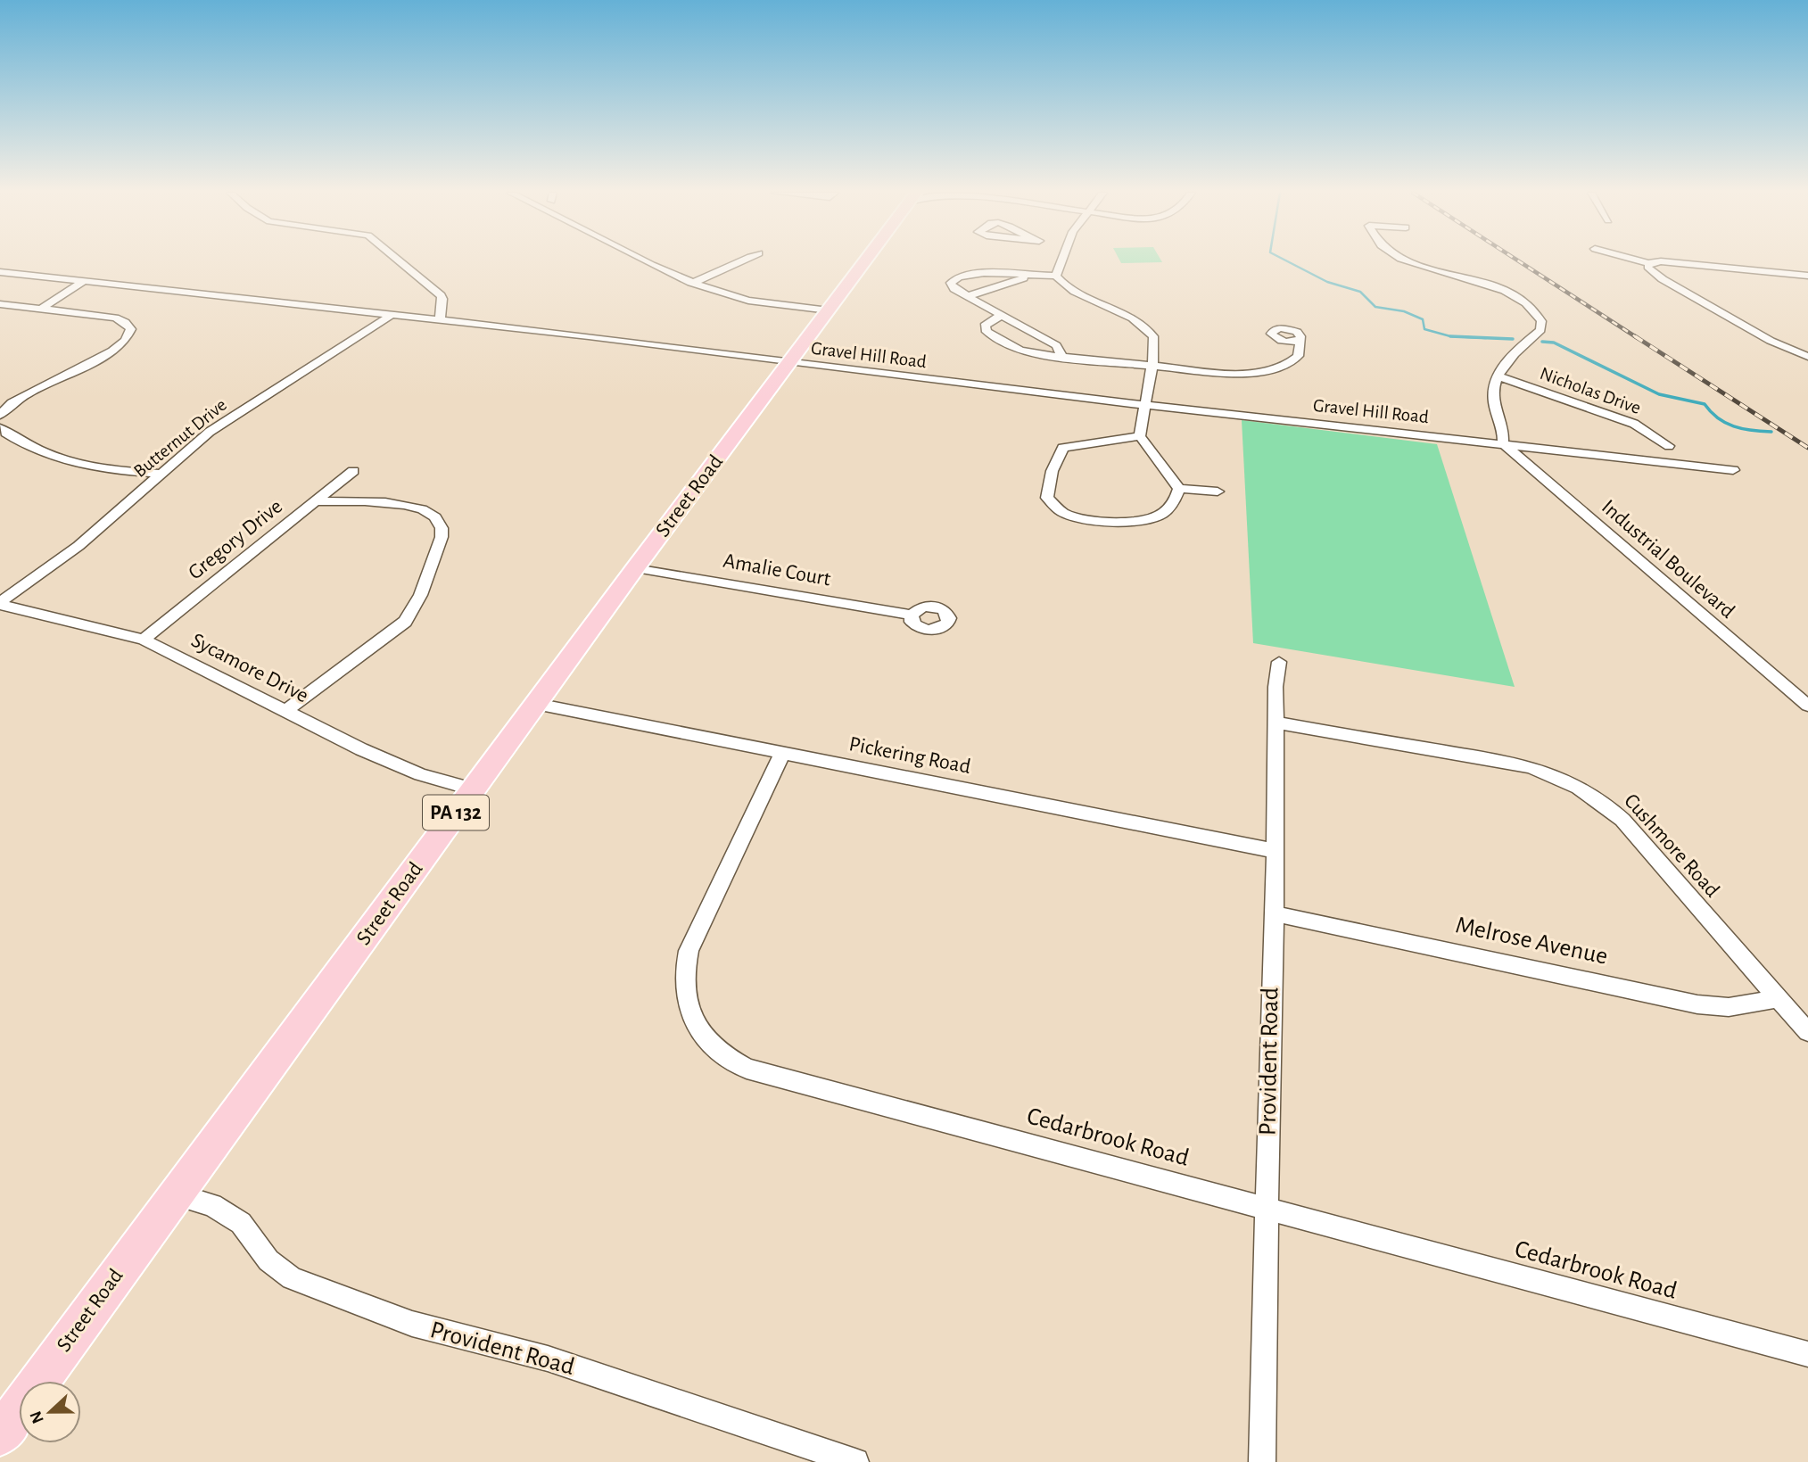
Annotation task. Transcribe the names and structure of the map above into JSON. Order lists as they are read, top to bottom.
{
  "streets": {
    "main road": ["Street Road", "PA 132"],
    "street": [
      "Gravel Hill Road",
      "Nicholas Drive",
      "Butternut Drive",
      "Gregory Drive",
      "Industrial Boulevard",
      "Amalie Court",
      "Sycamore Drive",
      "Pickering Road",
      "Cushmore Road",
      "Melrose Avenue",
      "Provident Road",
      "Cedarbrook Road"
    ]
  },
  "crossings": [
    ["Gravel Hill Road", "Butternut Drive"],
    ["Gravel Hill Road", "Street Road"],
    ["Gravel Hill Road", "Industrial Boulevard"],
    ["Butternut Drive", "Sycamore Drive"],
    ["Street Road", "Amalie Court"],
    ["Street Road", "Sycamore Drive"],
    ["Street Road", "Pickering Road"],
    ["Street Road", "Provident Road"],
    ["Gregory Drive", "Sycamore Drive"],
    ["Pickering Road", "Provident Road"],
    ["Pickering Road", "Cedarbrook Road"],
    ["Cushmore Road", "Melrose Avenue"],
    ["Cushmore Road", "Provident Road"],
    ["Melrose Avenue", "Provident Road"],
    ["Provident Road", "Cedarbrook Road"]
  ],
  "north": "left"
}
